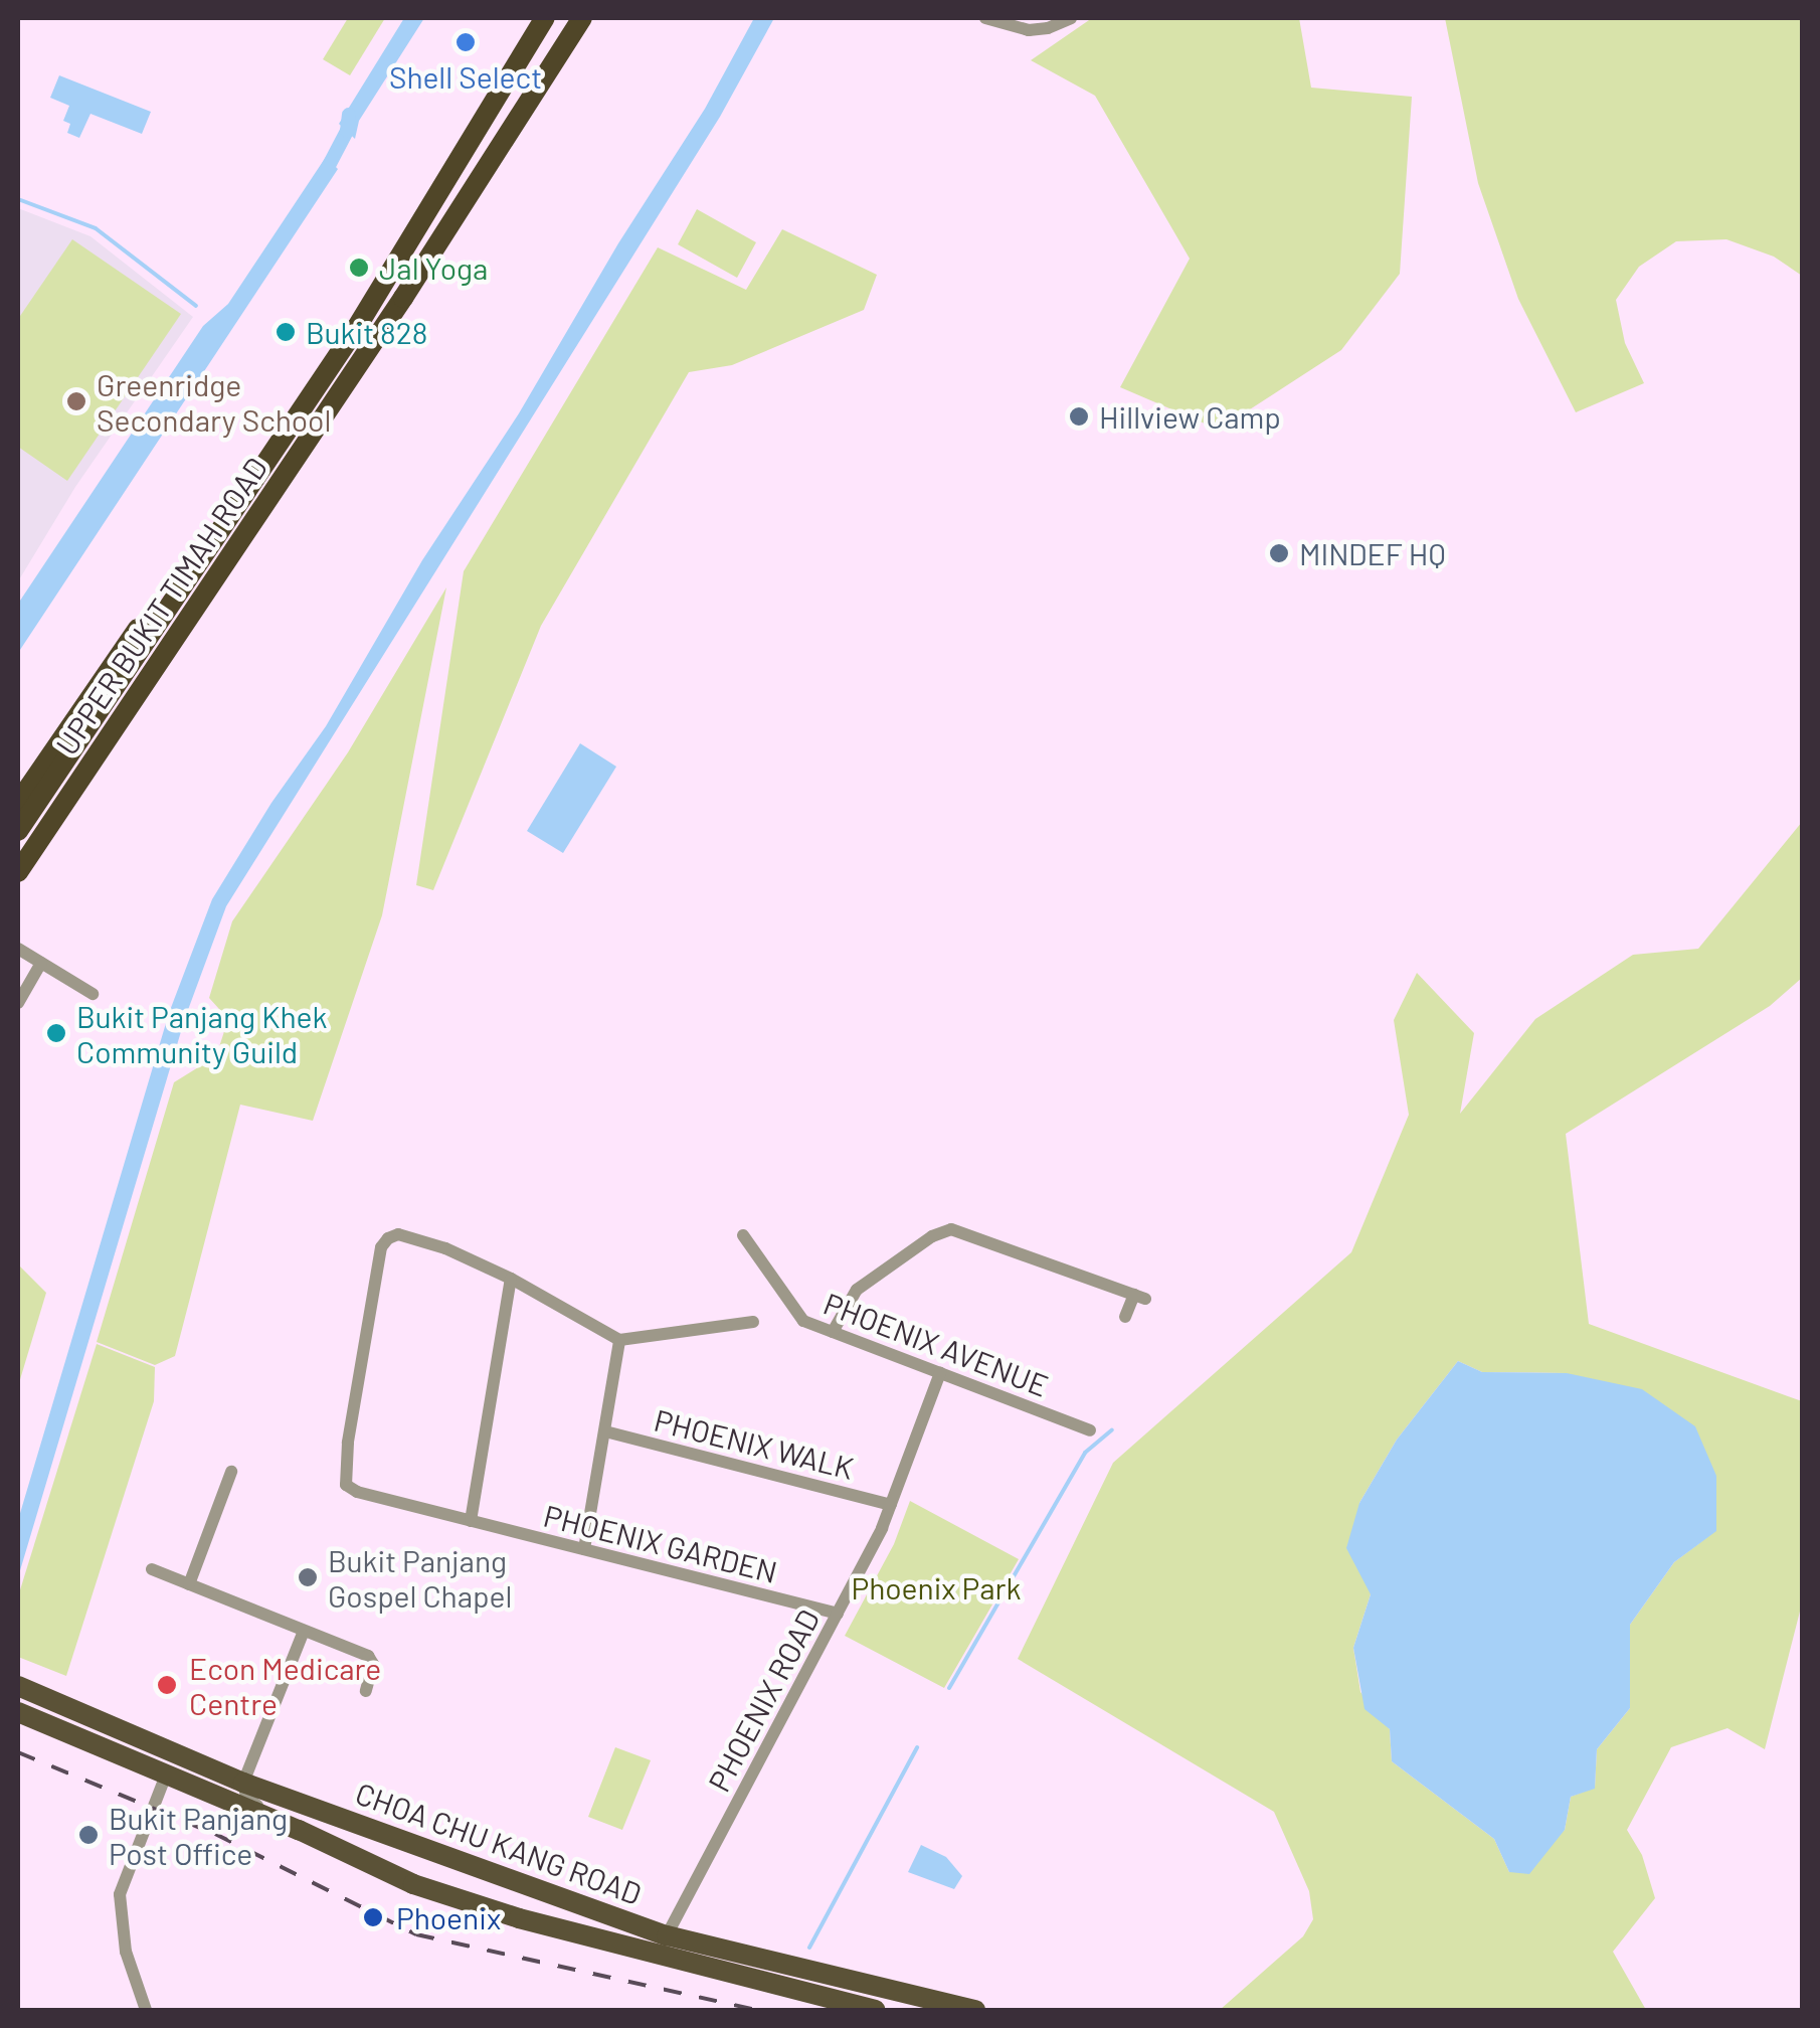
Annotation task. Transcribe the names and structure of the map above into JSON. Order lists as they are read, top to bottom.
{
  "streets": {
    "highway": ["UPPER BUKIT TIMAH ROAD"],
    "main road": ["CHOA CHU KANG ROAD"],
    "street": [
      "PHOENIX AVENUE",
      "PHOENIX WALK",
      "PHOENIX GARDEN",
      "PHOENIX ROAD"
    ]
  },
  "crossings": [
    ["PHOENIX AVENUE", "PHOENIX ROAD"],
    ["PHOENIX WALK", "PHOENIX ROAD"],
    ["PHOENIX GARDEN", "PHOENIX ROAD"],
    ["PHOENIX ROAD", "CHOA CHU KANG ROAD"]
  ],
  "parks": ["Phoenix Park"],
  "places": [
    "Shell Select",
    "Jal Yoga",
    "Bukit 828",
    "Greenridge Secondary School",
    "Hillview Camp",
    "MINDEF HQ",
    "Bukit Panjang Khek Community Guild",
    "Bukit Panjang Gospel Chapel",
    "Econ Medicare Centre",
    "Bukit Panjang Post Office",
    "Phoenix"
  ]
}
